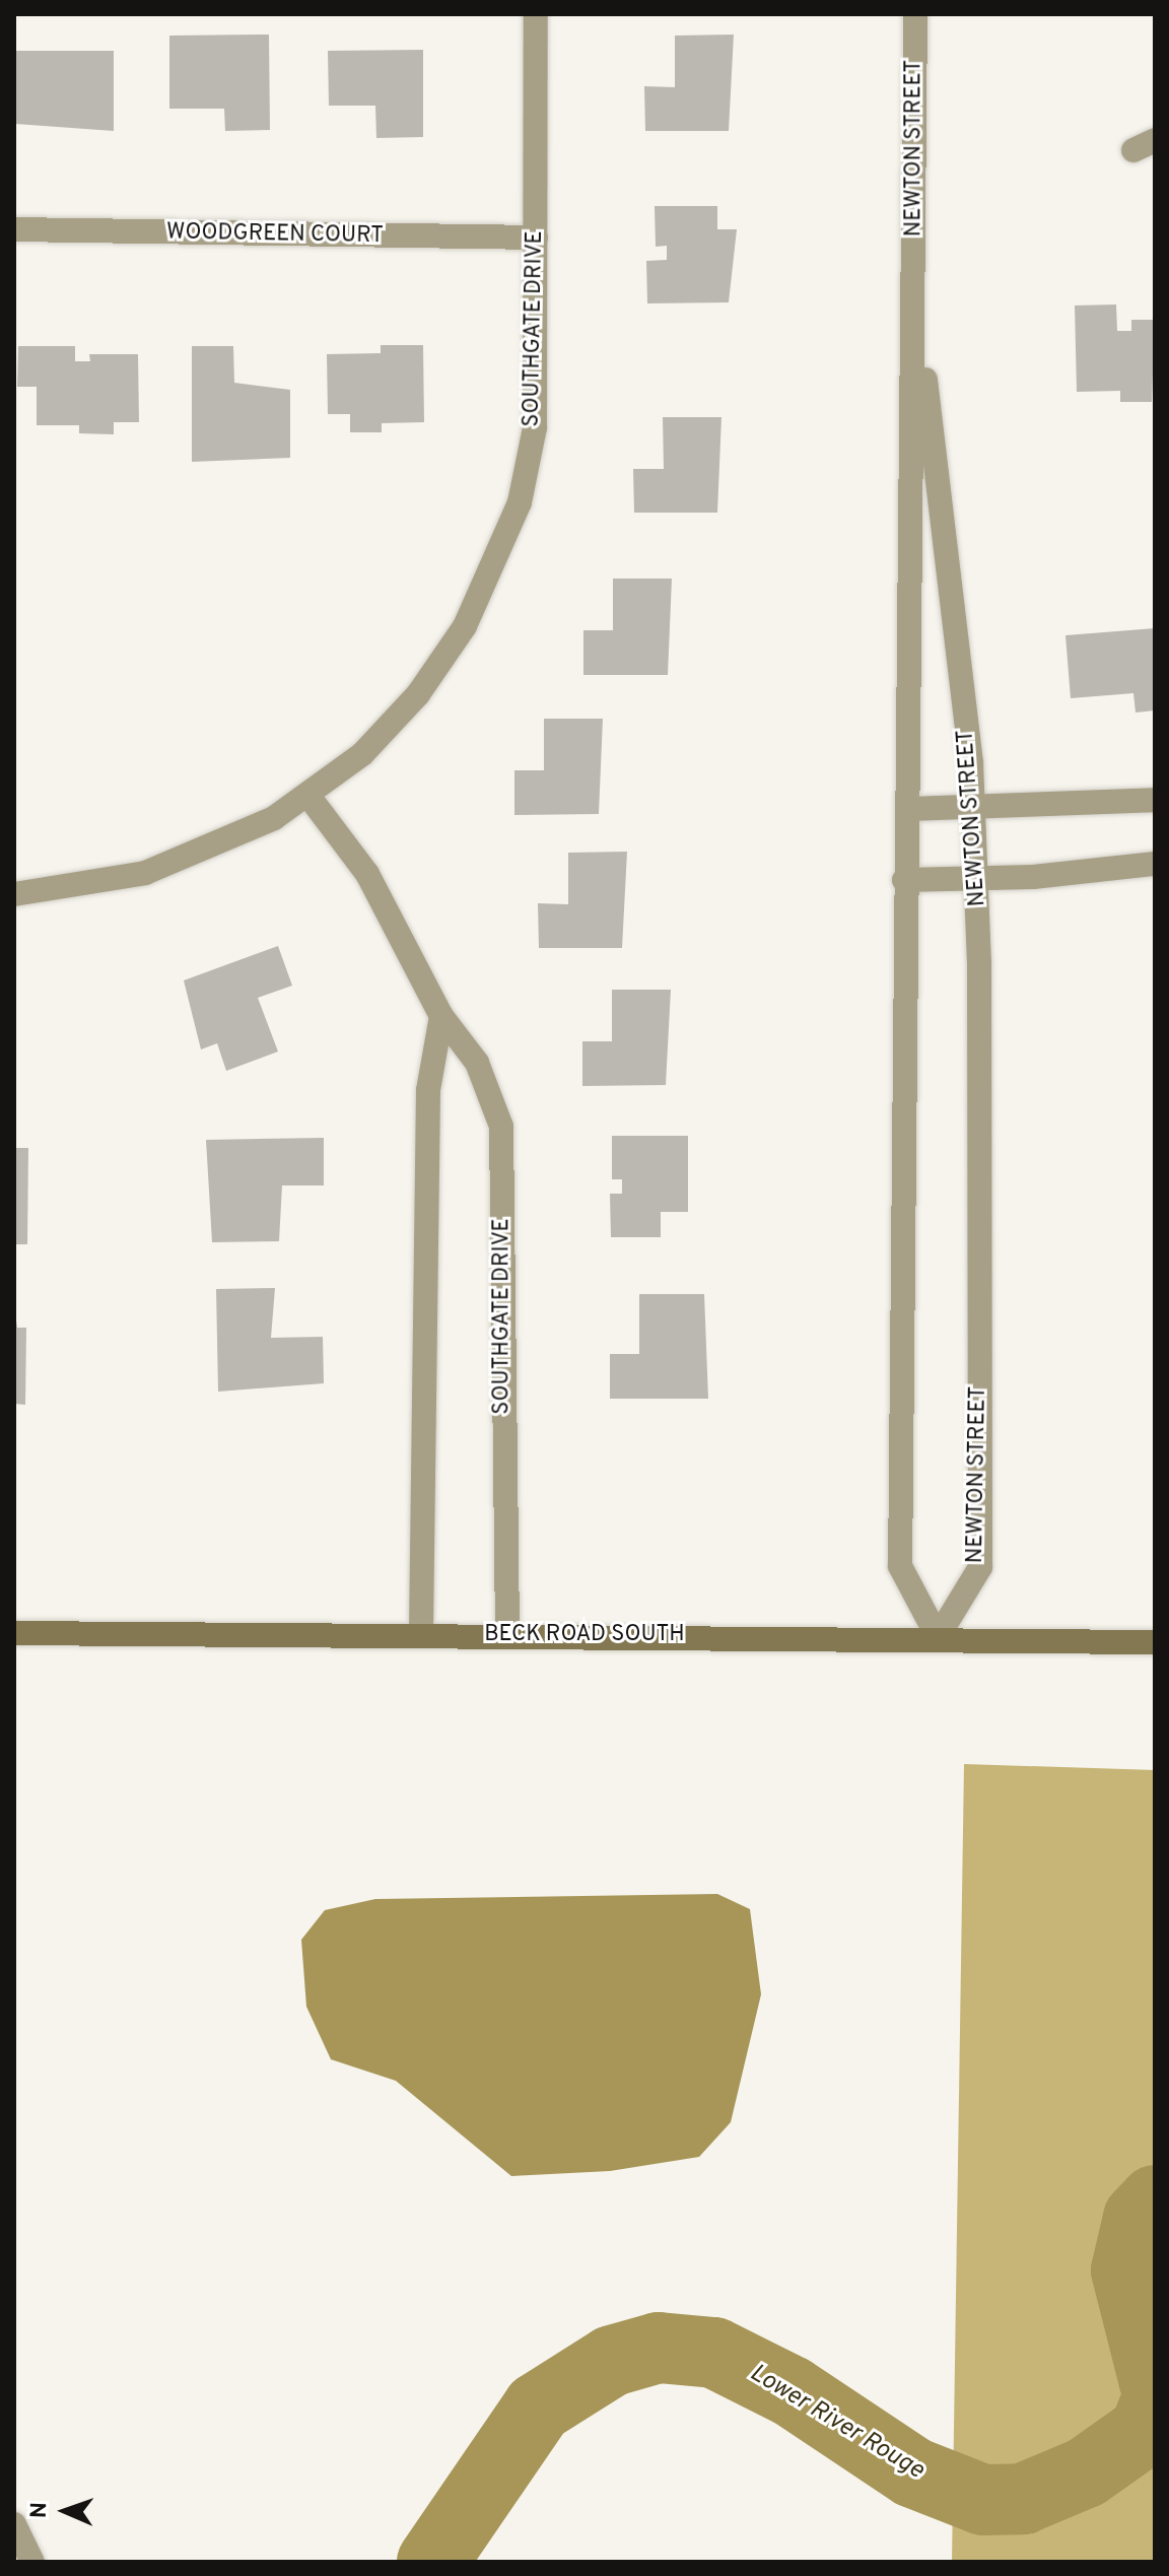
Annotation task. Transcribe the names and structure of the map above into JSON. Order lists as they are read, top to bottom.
{
  "streets": {
    "main road": ["BECK ROAD SOUTH"],
    "street": ["NEWTON STREET", "WOODGREEN COURT", "SOUTHGATE DRIVE"]
  },
  "crossings": [
    ["NEWTON STREET", "BECK ROAD SOUTH"],
    ["WOODGREEN COURT", "SOUTHGATE DRIVE"],
    ["SOUTHGATE DRIVE", "BECK ROAD SOUTH"]
  ],
  "water": ["Lower River Rouge"],
  "north": "left"
}
